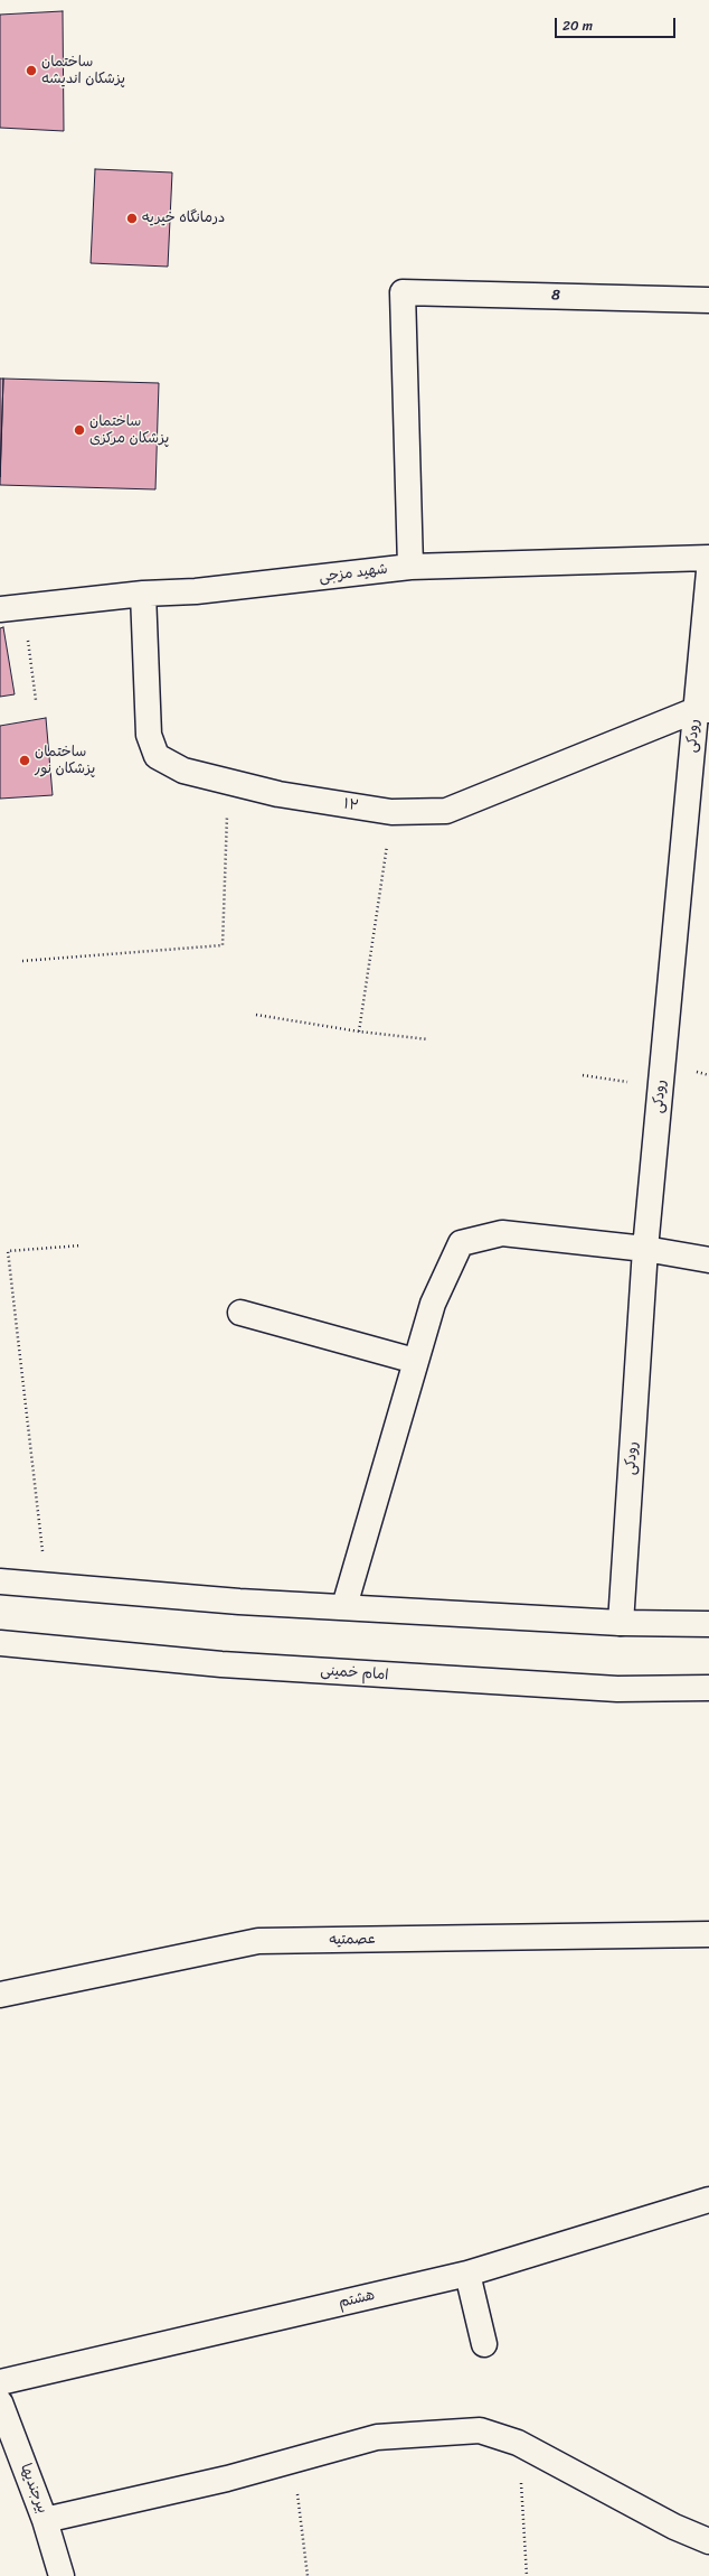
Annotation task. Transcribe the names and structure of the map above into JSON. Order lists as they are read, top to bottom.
{
  "streets": {
    "street": [
      "8",
      "شهید مزجی",
      "رودکی",
      "۱۲",
      "امام خمینی",
      "عصمتیه",
      "هشتم",
      "بیرجندیها"
    ]
  },
  "crossings": [
    ["8", "شهید مزجی"],
    ["شهید مزجی", "۱۲"],
    ["رودکی", "۱۲"]
  ],
  "places": [
    "ساختمان پزشکان اندیشه",
    "درمانگاه خیریه",
    "ساختمان پزشکان مرکزی",
    "ساختمان پزشکان نور"
  ],
  "scale_bar": "20 m"
}
